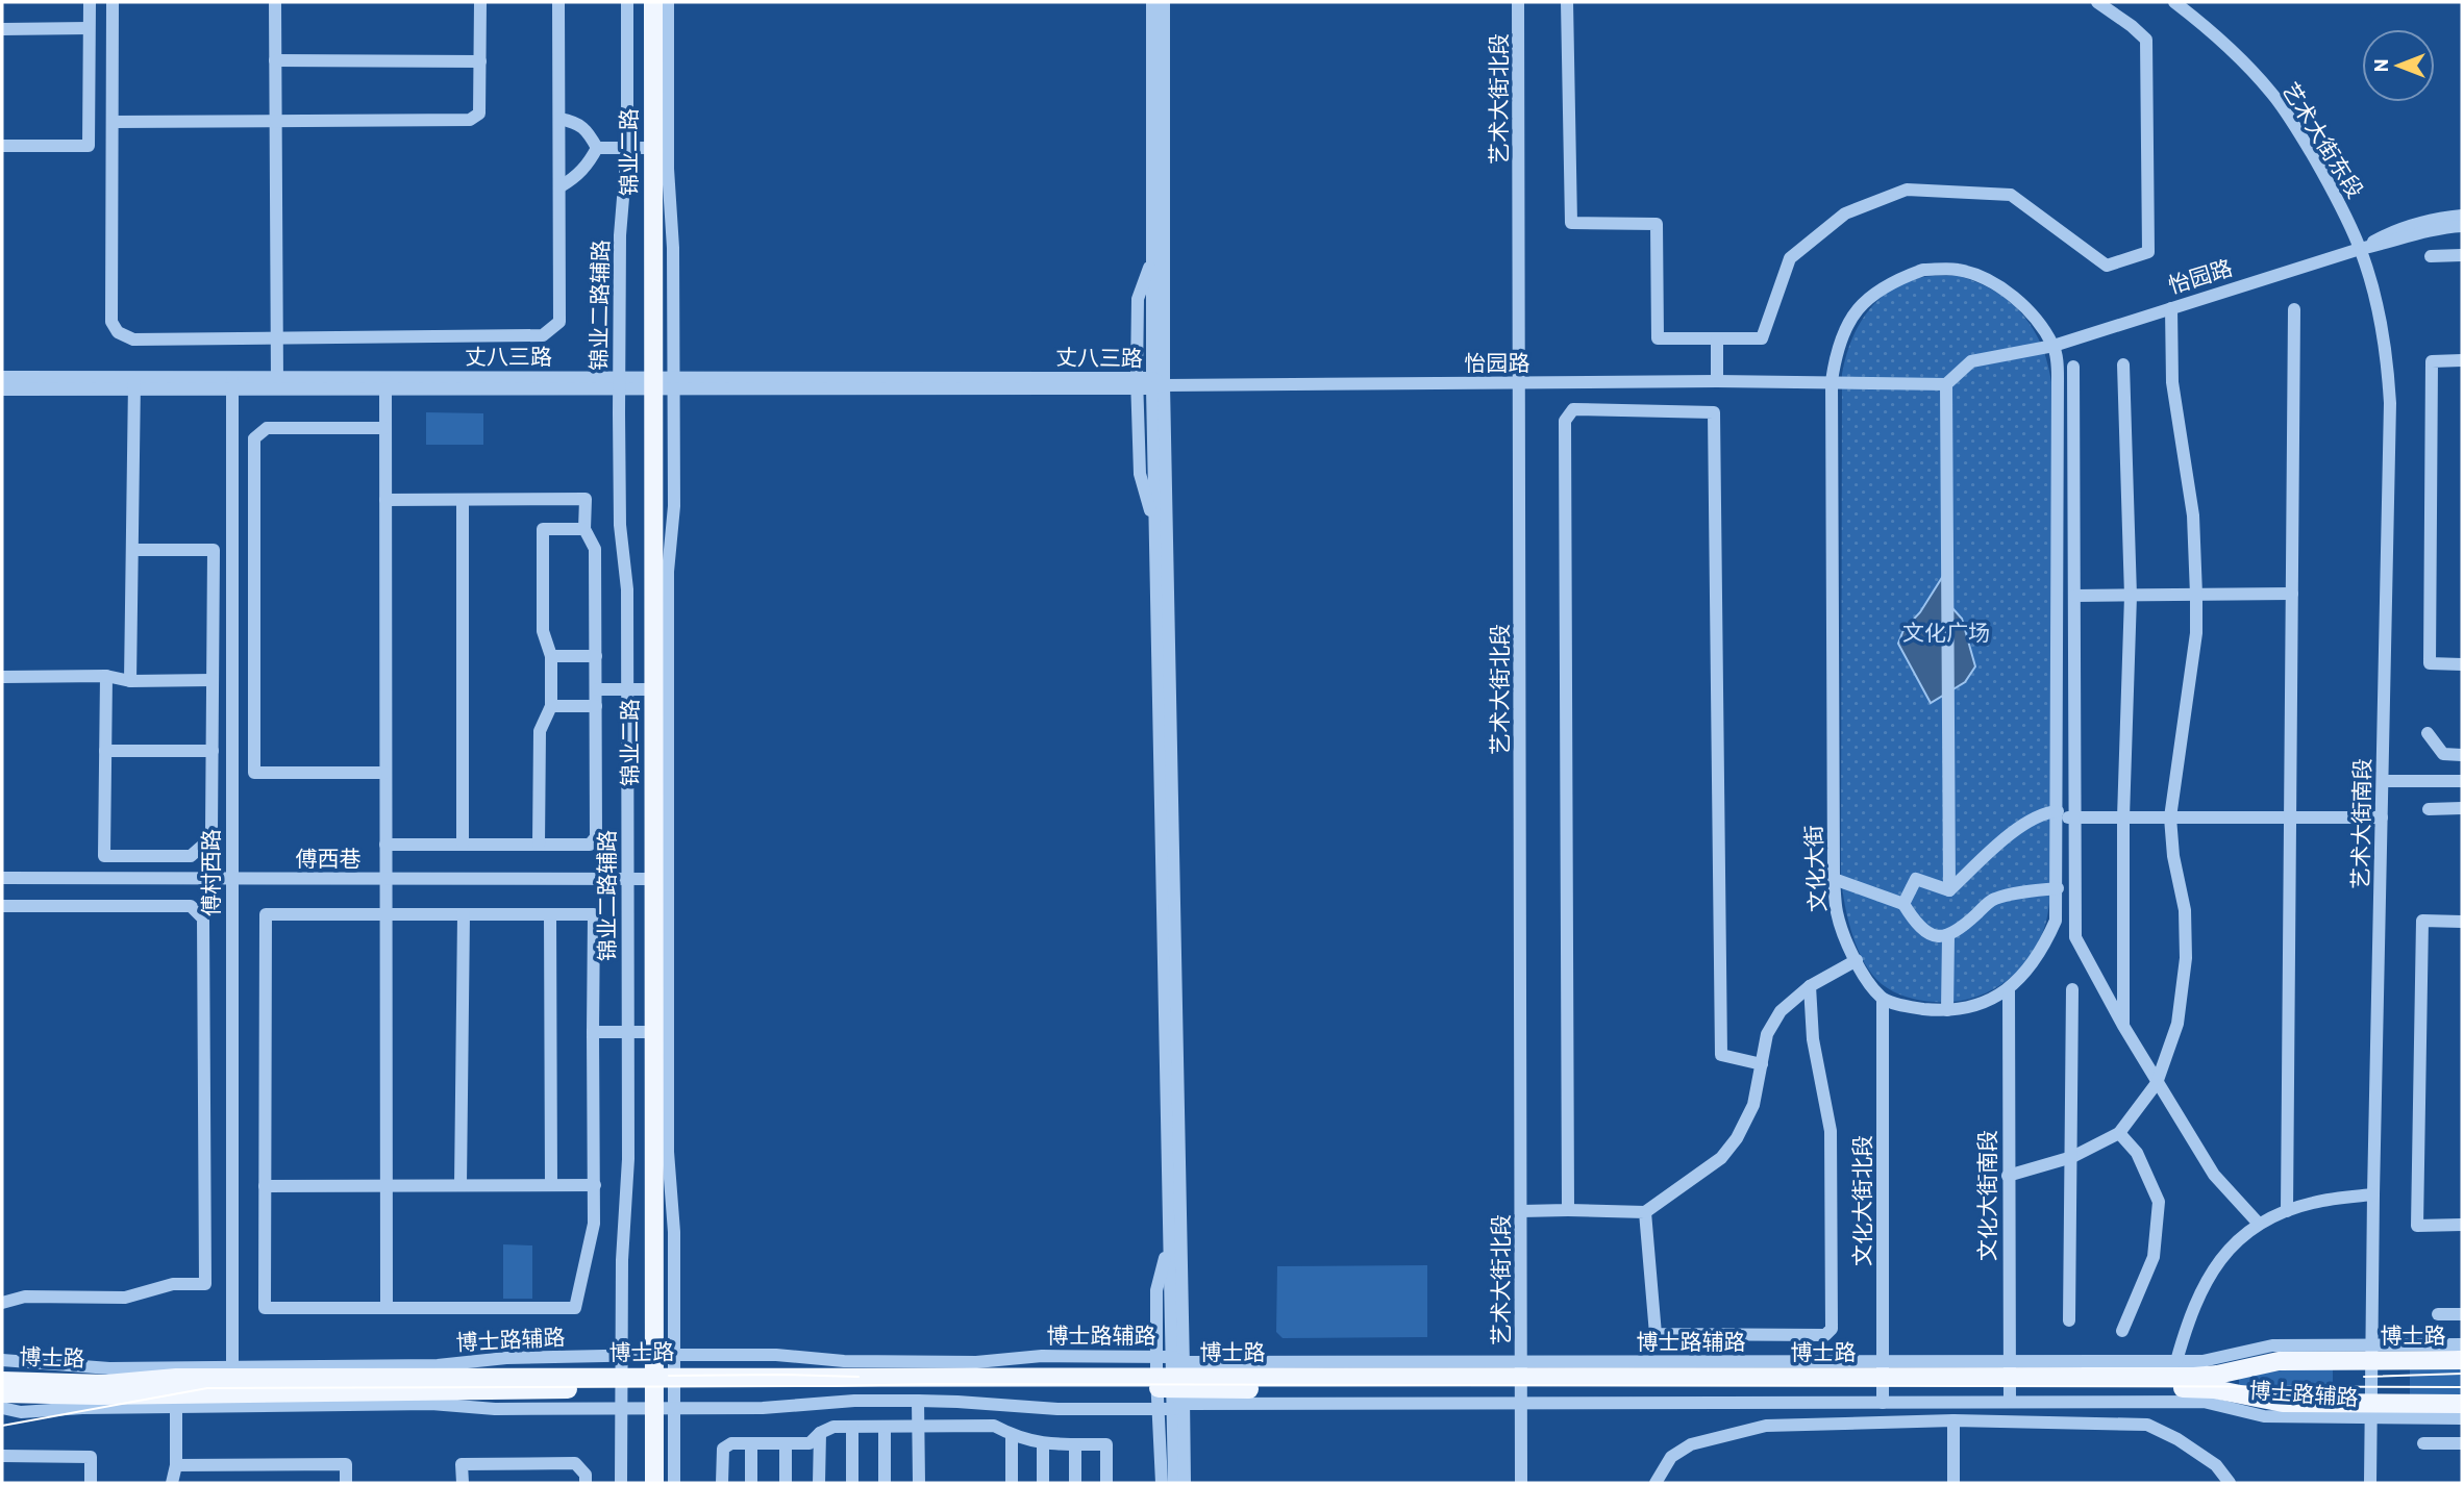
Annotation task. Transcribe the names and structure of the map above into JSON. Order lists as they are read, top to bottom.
{
  "streets": {
    "main road": ["锦业二路", "博士路"],
    "street": [
      "艺术大街北段",
      "艺术大街东段",
      "怡园路",
      "锦业二路辅路",
      "丈八三路",
      "艺术大街南段",
      "傅西巷",
      "文化大街",
      "傅村西路",
      "文化大街南段",
      "文化大街北段",
      "博士路辅路"
    ]
  },
  "crossings": [
    ["艺术大街北段", "怡园路"],
    ["艺术大街北段", "博士路辅路"],
    ["艺术大街北段", "博士路"],
    ["艺术大街东段", "怡园路"],
    ["艺术大街东段", "艺术大街南段"],
    ["锦业二路", "锦业二路辅路"],
    ["锦业二路", "丈八三路"],
    ["锦业二路", "傅西巷"],
    ["锦业二路", "博士路辅路"],
    ["锦业二路", "博士路"],
    ["怡园路", "丈八三路"],
    ["怡园路", "艺术大街南段"],
    ["怡园路", "文化大街"],
    ["锦业二路辅路", "丈八三路"],
    ["丈八三路", "傅村西路"],
    ["艺术大街南段", "博士路辅路"],
    ["艺术大街南段", "博士路"],
    ["傅西巷", "傅村西路"],
    ["文化大街", "文化大街南段"],
    ["文化大街", "文化大街北段"],
    ["傅村西路", "博士路辅路"],
    ["文化大街南段", "博士路辅路"],
    ["文化大街南段", "博士路"],
    ["文化大街北段", "博士路辅路"],
    ["文化大街北段", "博士路"],
    ["博士路辅路", "博士路"]
  ],
  "parks": ["文化广场"],
  "north": "left"
}
